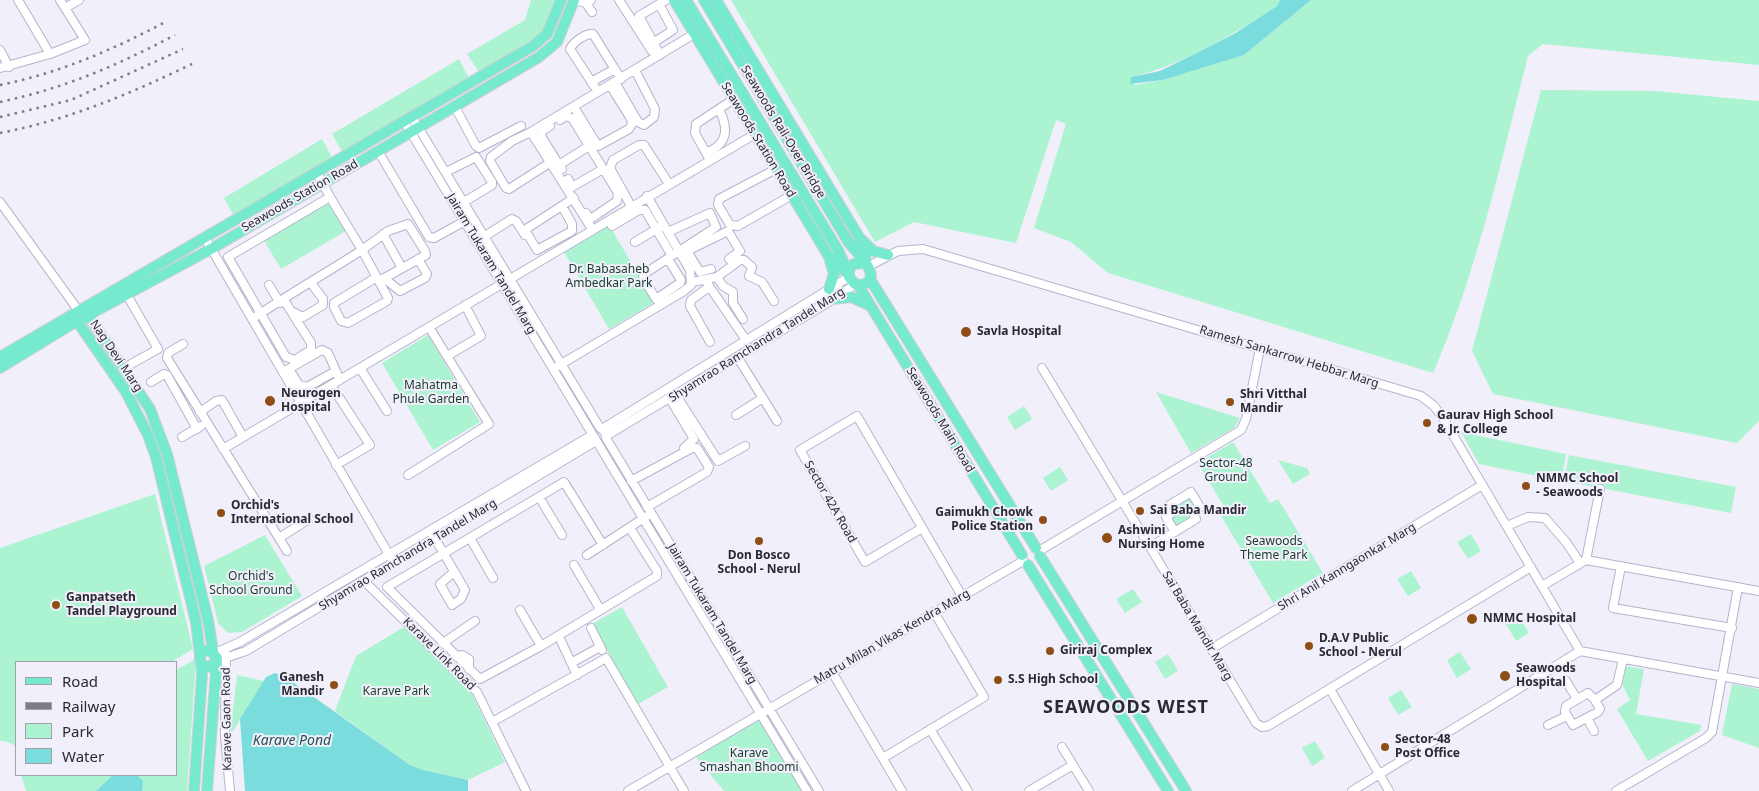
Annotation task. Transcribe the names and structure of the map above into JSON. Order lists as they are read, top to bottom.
{
  "streets": {
    "main road": [
      "Seawoods Rail-Over Bridge",
      "Seawoods Station Road",
      "Nag Devi Marg",
      "Seawoods Main Road"
    ],
    "street": [
      "Jairam Tukaram Tandel Marg",
      "Shyamrao Ramchandra Tandel Marg",
      "Ramesh Sankarrow Hebbar Marg",
      "Sector 42A Road",
      "Shri Anil Kanngaonkar Marg",
      "Sai Baba Mandir Marg",
      "Matru Milan Vikas Kendra Marg",
      "Karave Link Road",
      "Karave Gaon Road"
    ]
  },
  "crossings": [
    ["Seawoods Rail-Over Bridge", "Seawoods Station Road"],
    ["Seawoods Rail-Over Bridge", "Shyamrao Ramchandra Tandel Marg"],
    ["Seawoods Rail-Over Bridge", "Ramesh Sankarrow Hebbar Marg"],
    ["Seawoods Rail-Over Bridge", "Seawoods Main Road"],
    ["Seawoods Station Road", "Jairam Tukaram Tandel Marg"],
    ["Seawoods Station Road", "Shyamrao Ramchandra Tandel Marg"],
    ["Seawoods Station Road", "Nag Devi Marg"],
    ["Seawoods Station Road", "Ramesh Sankarrow Hebbar Marg"],
    ["Seawoods Station Road", "Seawoods Main Road"],
    ["Jairam Tukaram Tandel Marg", "Shyamrao Ramchandra Tandel Marg"],
    ["Jairam Tukaram Tandel Marg", "Matru Milan Vikas Kendra Marg"],
    ["Shyamrao Ramchandra Tandel Marg", "Nag Devi Marg"],
    ["Shyamrao Ramchandra Tandel Marg", "Ramesh Sankarrow Hebbar Marg"],
    ["Shyamrao Ramchandra Tandel Marg", "Seawoods Main Road"],
    ["Shyamrao Ramchandra Tandel Marg", "Karave Link Road"],
    ["Shyamrao Ramchandra Tandel Marg", "Karave Gaon Road"],
    ["Nag Devi Marg", "Karave Gaon Road"],
    ["Ramesh Sankarrow Hebbar Marg", "Seawoods Main Road"],
    ["Ramesh Sankarrow Hebbar Marg", "Shri Anil Kanngaonkar Marg"],
    ["Seawoods Main Road", "Matru Milan Vikas Kendra Marg"],
    ["Sector 42A Road", "Matru Milan Vikas Kendra Marg"],
    ["Shri Anil Kanngaonkar Marg", "Sai Baba Mandir Marg"]
  ],
  "districts": ["SEAWOODS WEST"],
  "water": ["Karave Pond"],
  "parks": [
    "Dr. Babasaheb Ambedkar Park",
    "Mahatma Phule Garden",
    "Sector-48 Ground",
    "Seawoods Theme Park",
    "Orchid's School Ground",
    "Karave Park",
    "Karave Smashan Bhoomi"
  ],
  "places": [
    "Savla Hospital",
    "Neurogen Hospital",
    "Shri Vitthal Mandir",
    "Gaurav High School & Jr. College",
    "NMMC School - Seawoods",
    "Sai Baba Mandir",
    "Orchid's International School",
    "Gaimukh Chowk Police Station",
    "Ashwini Nursing Home",
    "Don Bosco School - Nerul",
    "Ganpatseth Tandel Playground",
    "NMMC Hospital",
    "D.A.V Public School - Nerul",
    "Giriraj Complex",
    "Seawoods Hospital",
    "S.S High School",
    "Ganesh Mandir",
    "Sector-48 Post Office"
  ],
  "legend": [
    "Road",
    "Railway",
    "Park",
    "Water"
  ]
}
